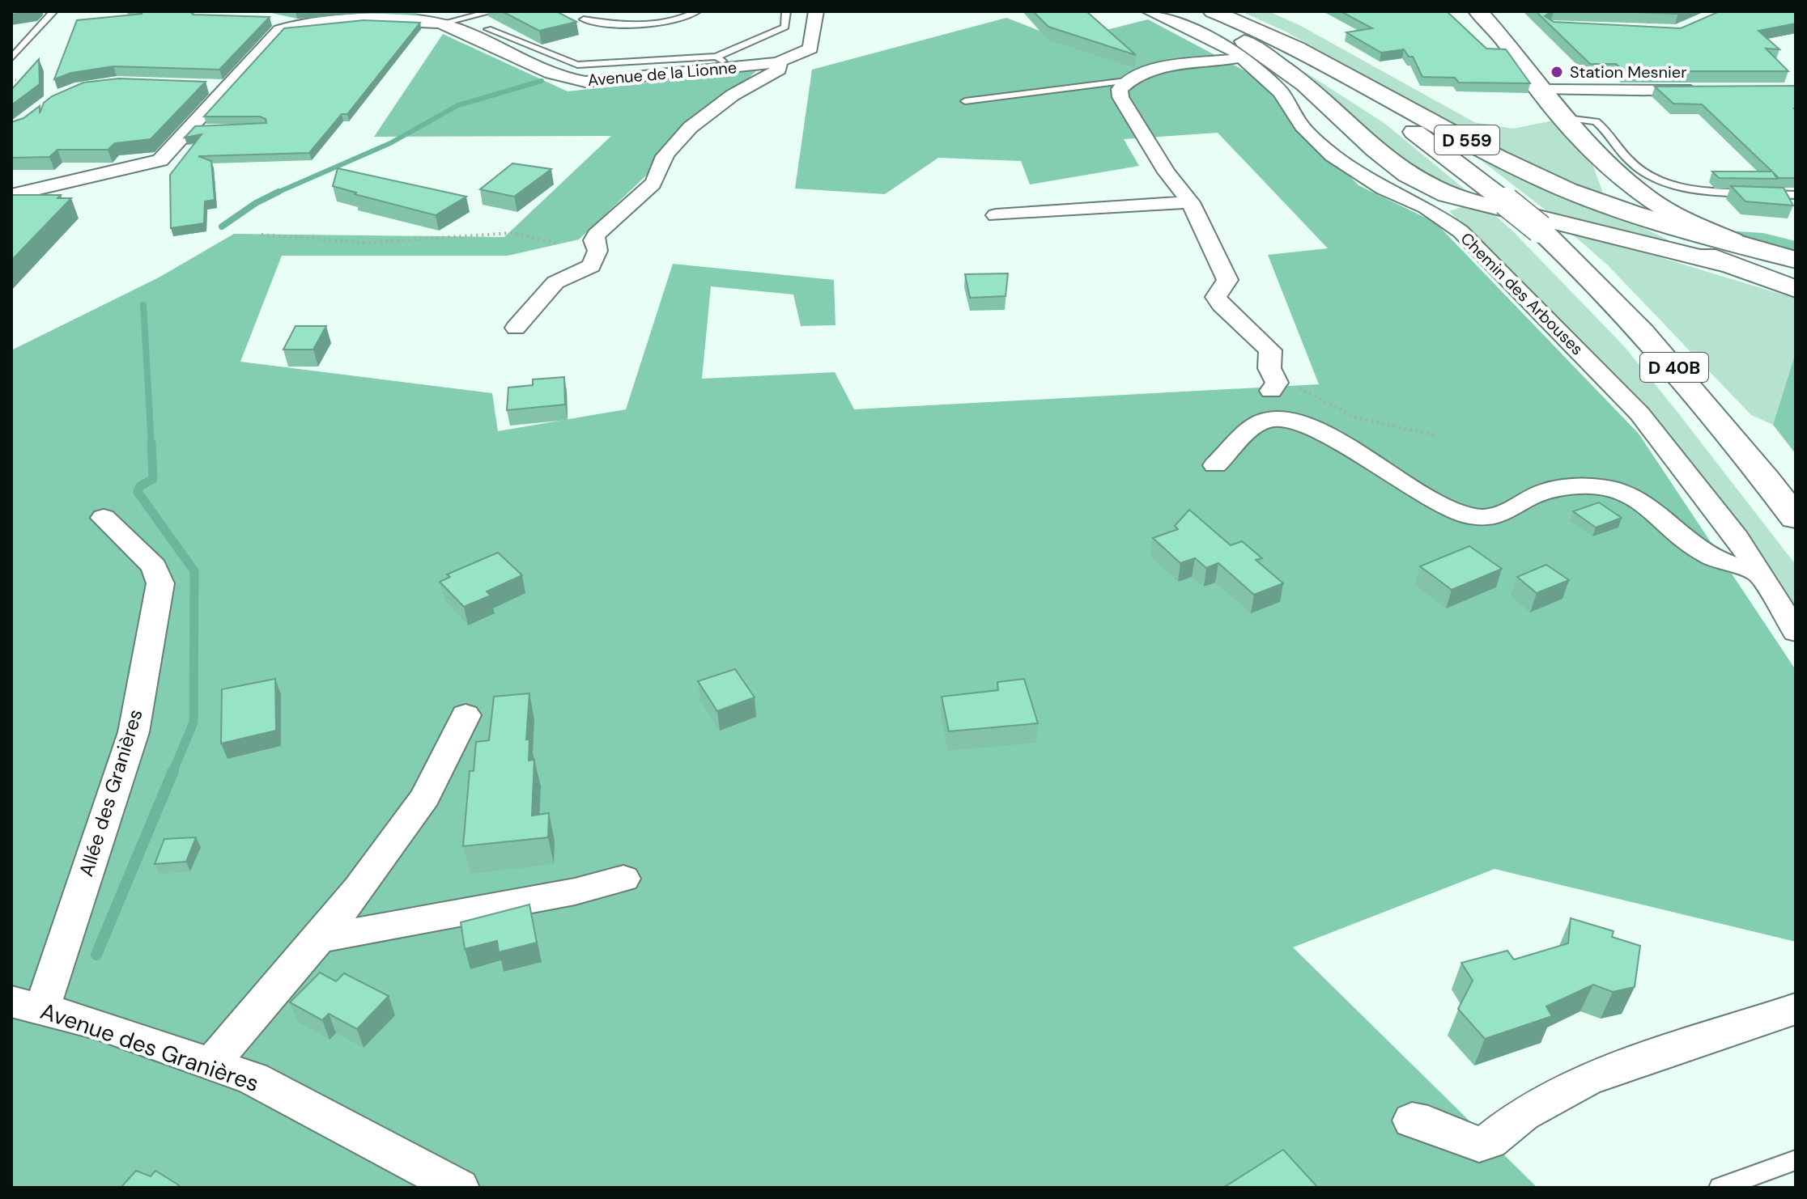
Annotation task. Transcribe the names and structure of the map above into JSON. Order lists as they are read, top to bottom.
{
  "streets": {
    "main road": ["D 559", "D 40B"],
    "street": [
      "Avenue de la Lionne",
      "Chemin des Arbouses",
      "Allée des Granières",
      "Avenue des Granières"
    ]
  },
  "crossings": [
    ["D 559", "D 40B"],
    ["Allée des Granières", "Avenue des Granières"]
  ],
  "places": ["Station Mesnier"]
}
